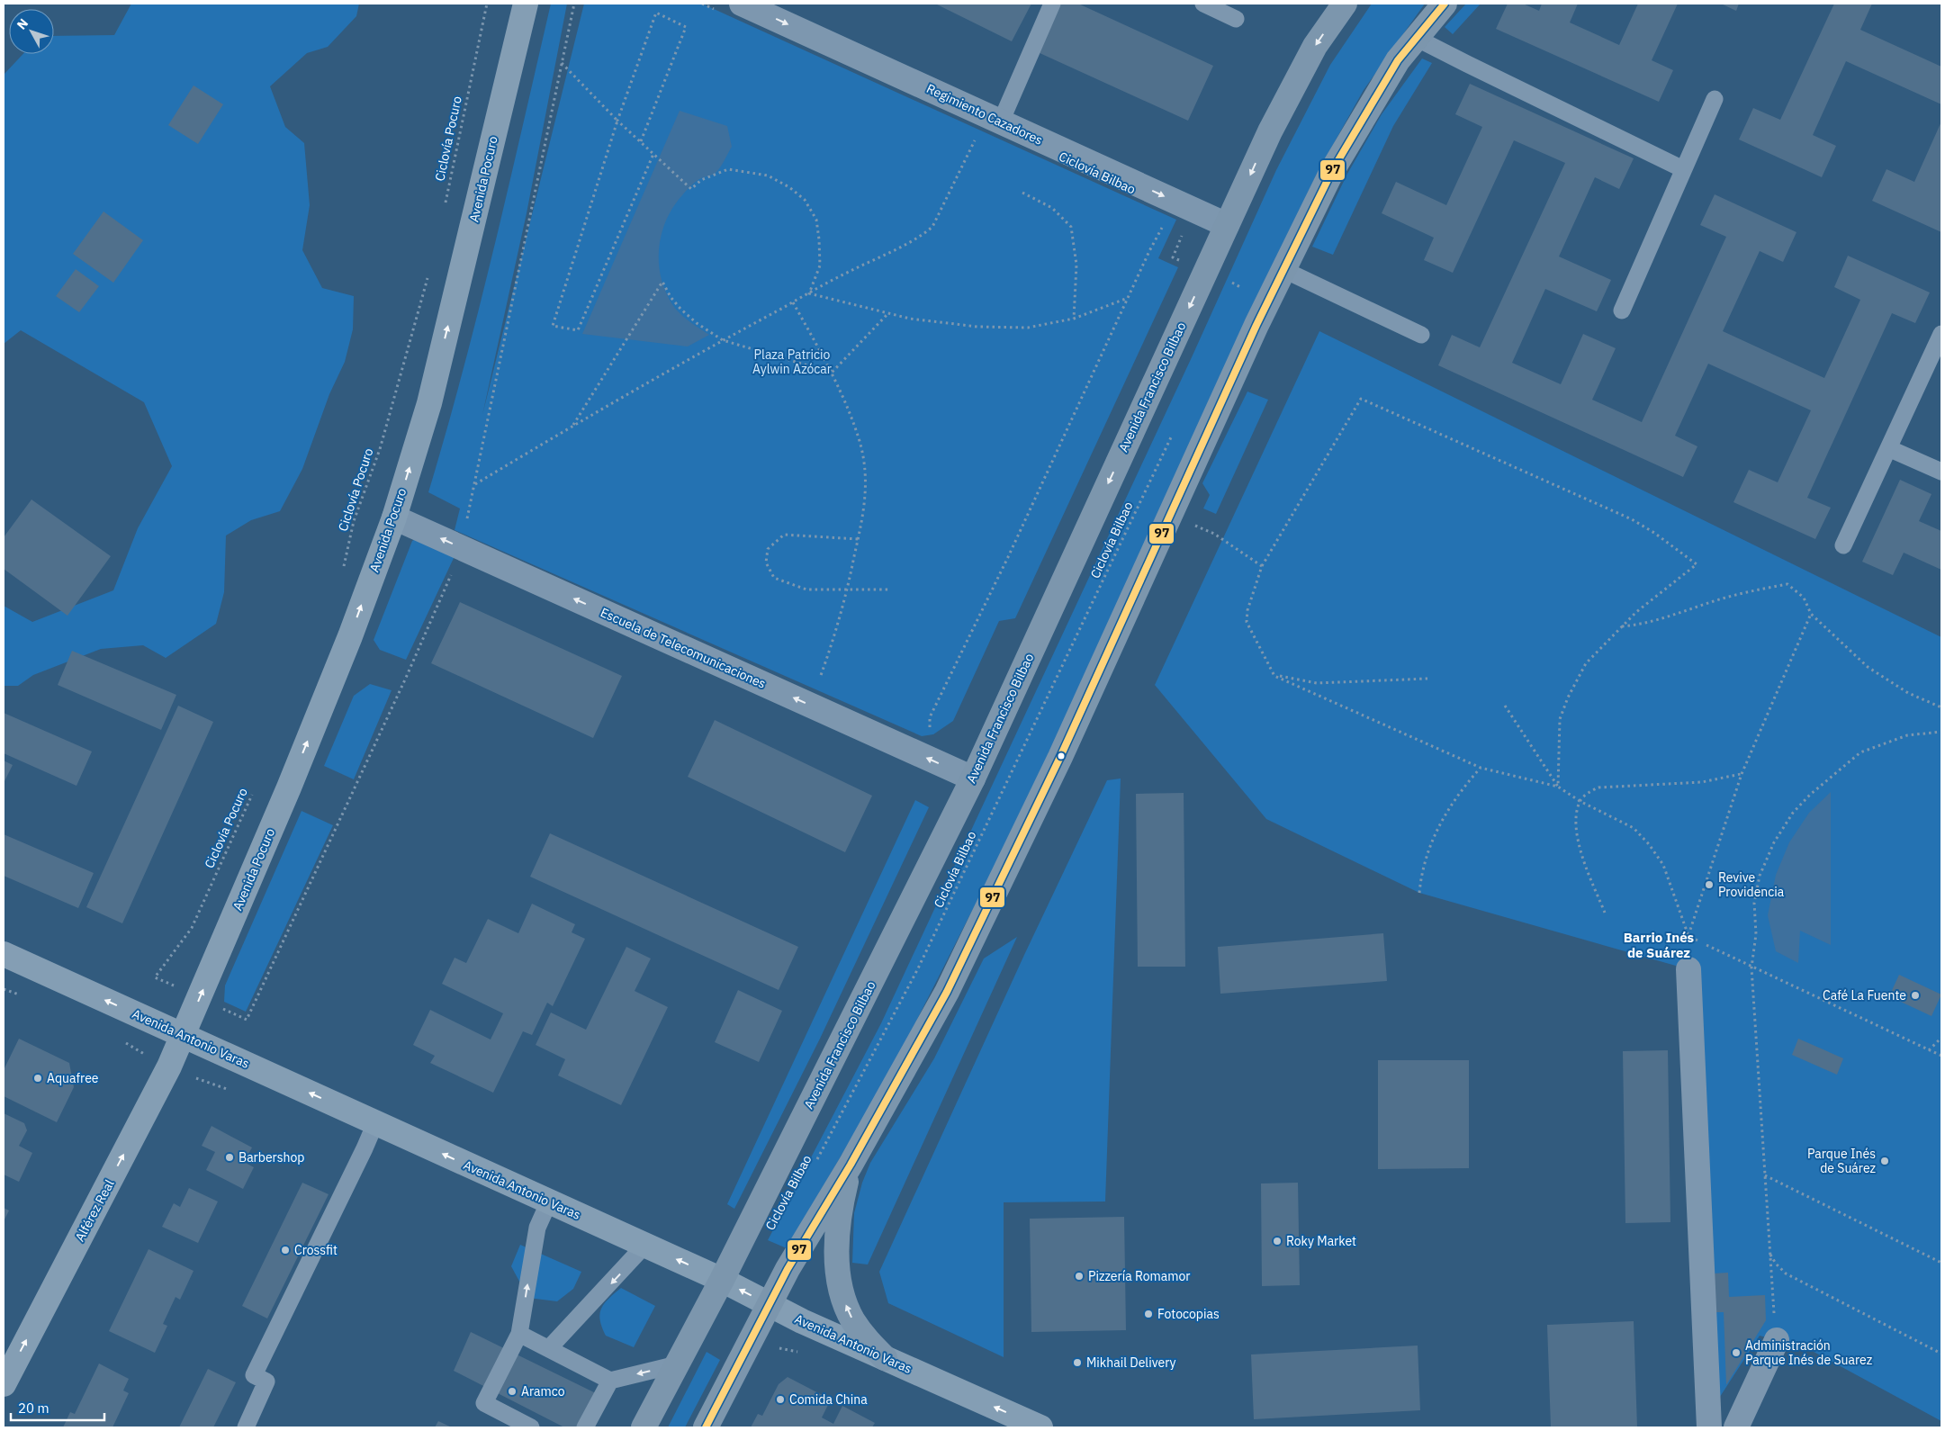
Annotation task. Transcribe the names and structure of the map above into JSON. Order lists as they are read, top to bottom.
{
  "streets": {
    "main road": [
      "Avenida Pocuro",
      "Avenida Francisco Bilbao",
      "Avenida Antonio Varas",
      "Alférez Real"
    ],
    "street": ["Regimiento Cazadores", "Escuela de Telecomunicaciones"],
    "path": ["Ciclovía Pocuro", "Ciclovía Bilbao"]
  },
  "crossings": [
    ["Regimiento Cazadores", "Avenida Francisco Bilbao"],
    ["Avenida Pocuro", "Escuela de Telecomunicaciones"],
    ["Avenida Pocuro", "Avenida Antonio Varas"],
    ["Avenida Pocuro", "Alférez Real"],
    ["Avenida Francisco Bilbao", "Escuela de Telecomunicaciones"],
    ["Avenida Francisco Bilbao", "Avenida Antonio Varas"],
    ["Avenida Antonio Varas", "Alférez Real"]
  ],
  "one_way": [
    "Regimiento Cazadores",
    "Avenida Pocuro",
    "Escuela de Telecomunicaciones",
    "Avenida Antonio Varas",
    "Alférez Real"
  ],
  "districts": ["Barrio Inés de Suárez"],
  "parks": ["Plaza Patricio Aylwin Azócar"],
  "places": [
    "Revive Providencia",
    "Café La Fuente",
    "Aquafree",
    "Barbershop",
    "Parque Inés de Suárez",
    "Roky Market",
    "Crossfit",
    "Pizzería Romamor",
    "Fotocopias",
    "Administración Parque Inés de Suarez",
    "Mikhail Delivery",
    "Aramco",
    "Comida China"
  ],
  "lines": ["transit line 97"],
  "scale_bar": "20 m",
  "north": "top left"
}
